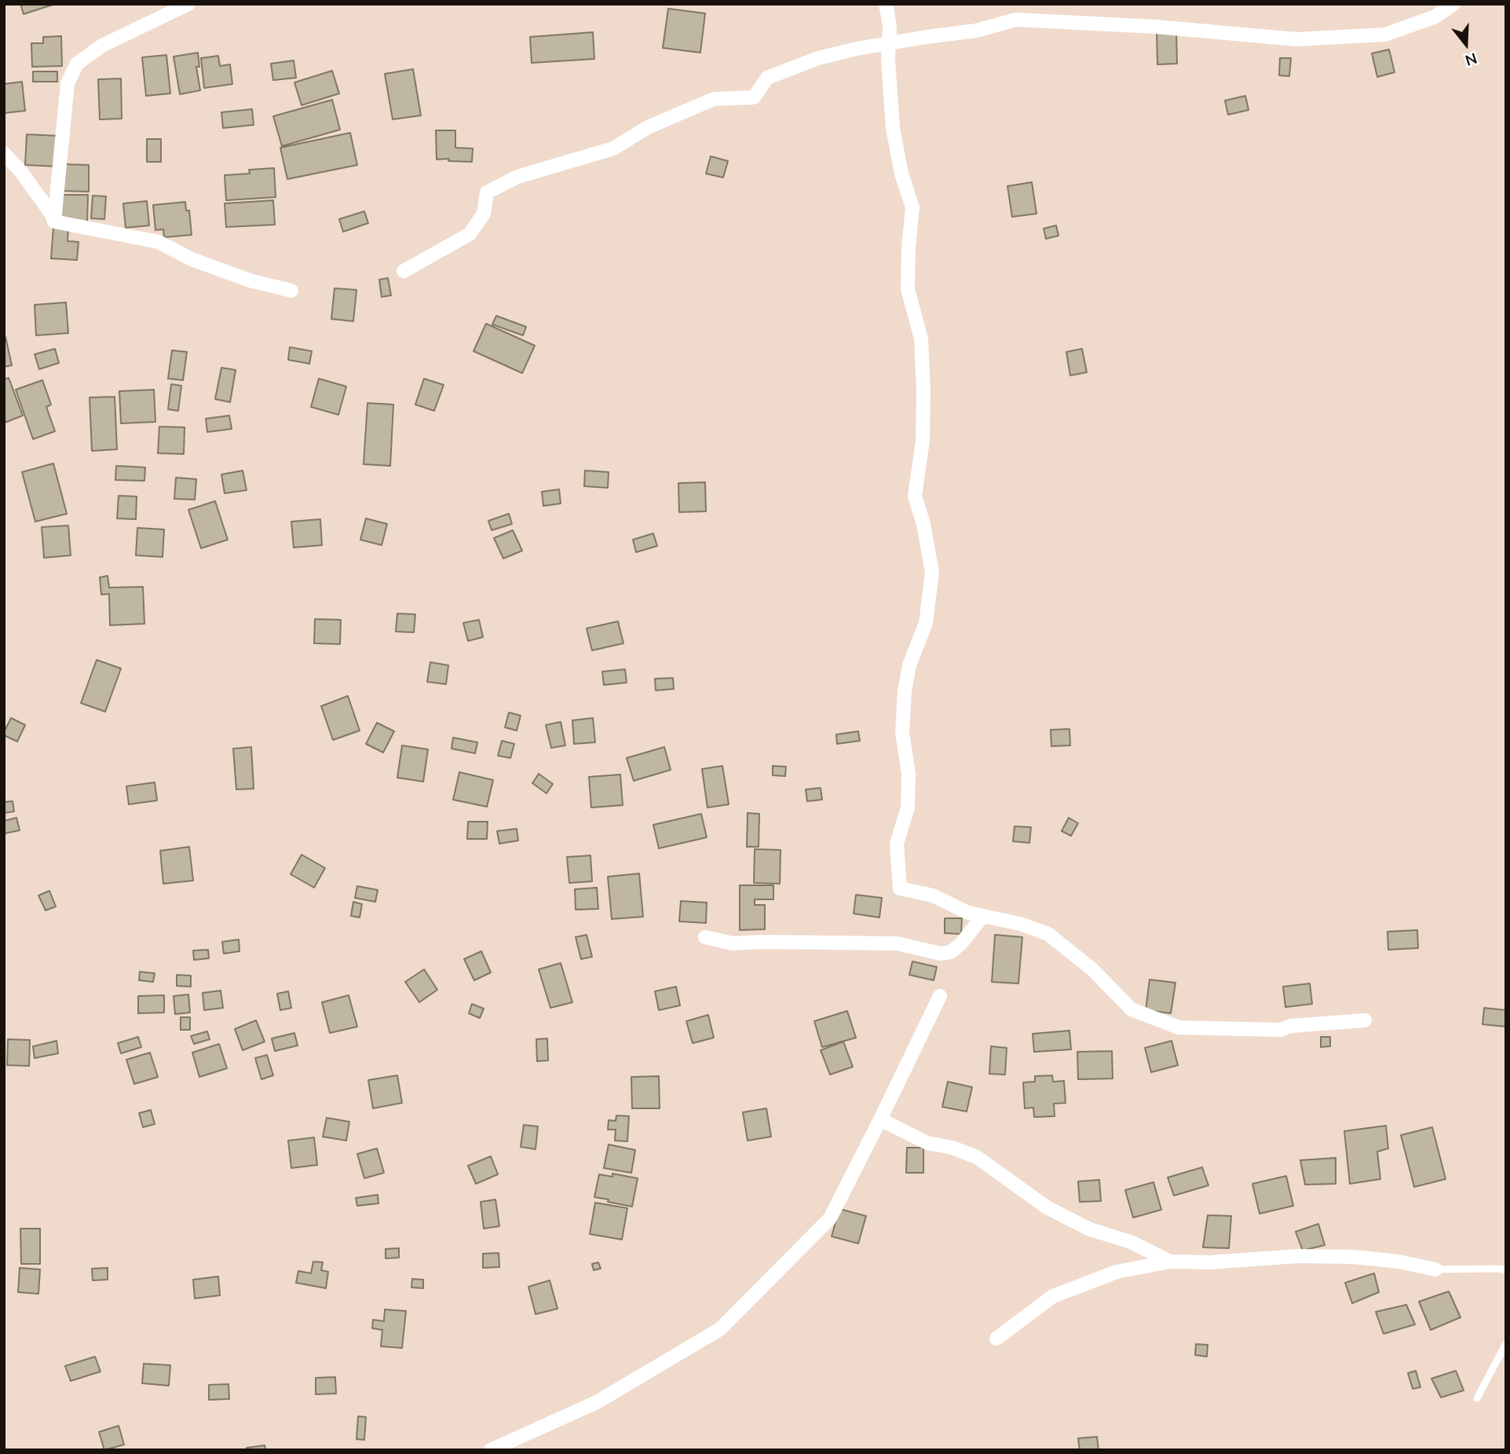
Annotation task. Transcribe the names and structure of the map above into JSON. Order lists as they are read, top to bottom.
{
  "north": "bottom"
}
